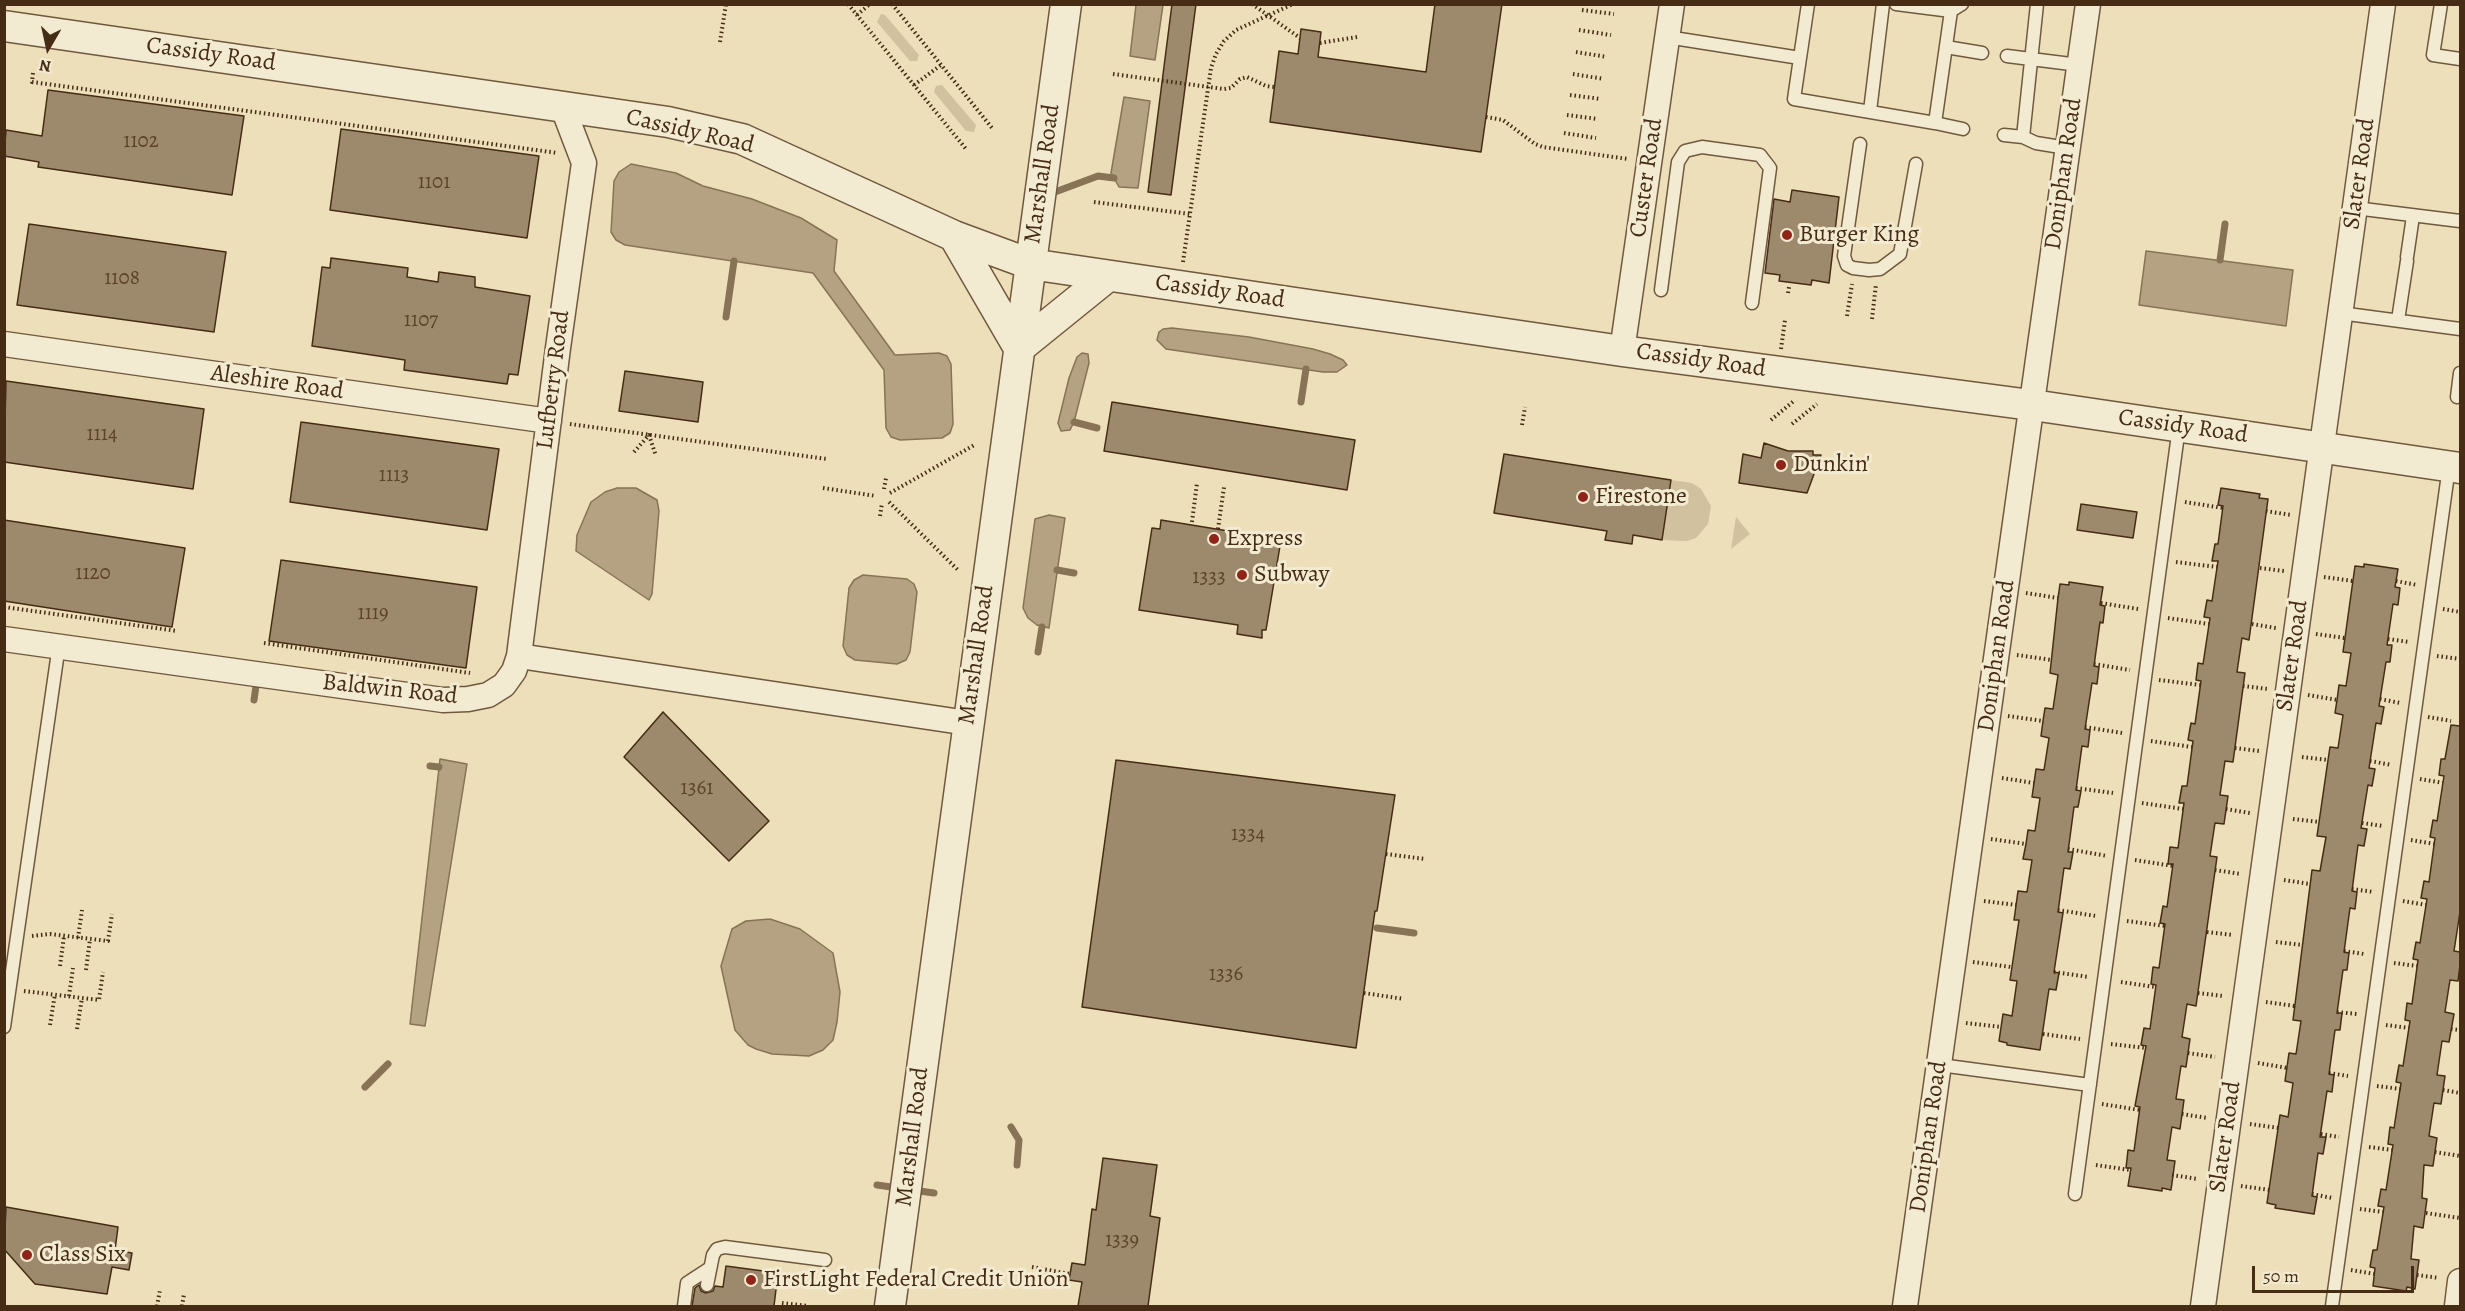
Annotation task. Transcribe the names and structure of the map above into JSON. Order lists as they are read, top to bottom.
{
  "streets": {
    "street": [
      "Cassidy Road",
      "Marshall Road",
      "Doniphan Road",
      "Slater Road",
      "Custer Road",
      "Lufberry Road",
      "Aleshire Road",
      "Baldwin Road"
    ]
  },
  "crossings": [
    ["Cassidy Road", "Marshall Road"],
    ["Cassidy Road", "Doniphan Road"],
    ["Cassidy Road", "Slater Road"],
    ["Cassidy Road", "Custer Road"],
    ["Cassidy Road", "Lufberry Road"],
    ["Lufberry Road", "Aleshire Road"],
    ["Lufberry Road", "Baldwin Road"]
  ],
  "places": [
    "Burger King",
    "Dunkin'",
    "Firestone",
    "Express",
    "Subway",
    "Class Six",
    "FirstLight Federal Credit Union"
  ],
  "house_numbers": [
    "1102",
    "1101",
    "1108",
    "1107",
    "1114",
    "1113",
    "1120",
    "1333",
    "1119",
    "1361",
    "1334",
    "1336",
    "1339"
  ],
  "scale_bar": "50 m",
  "north": "bottom"
}
